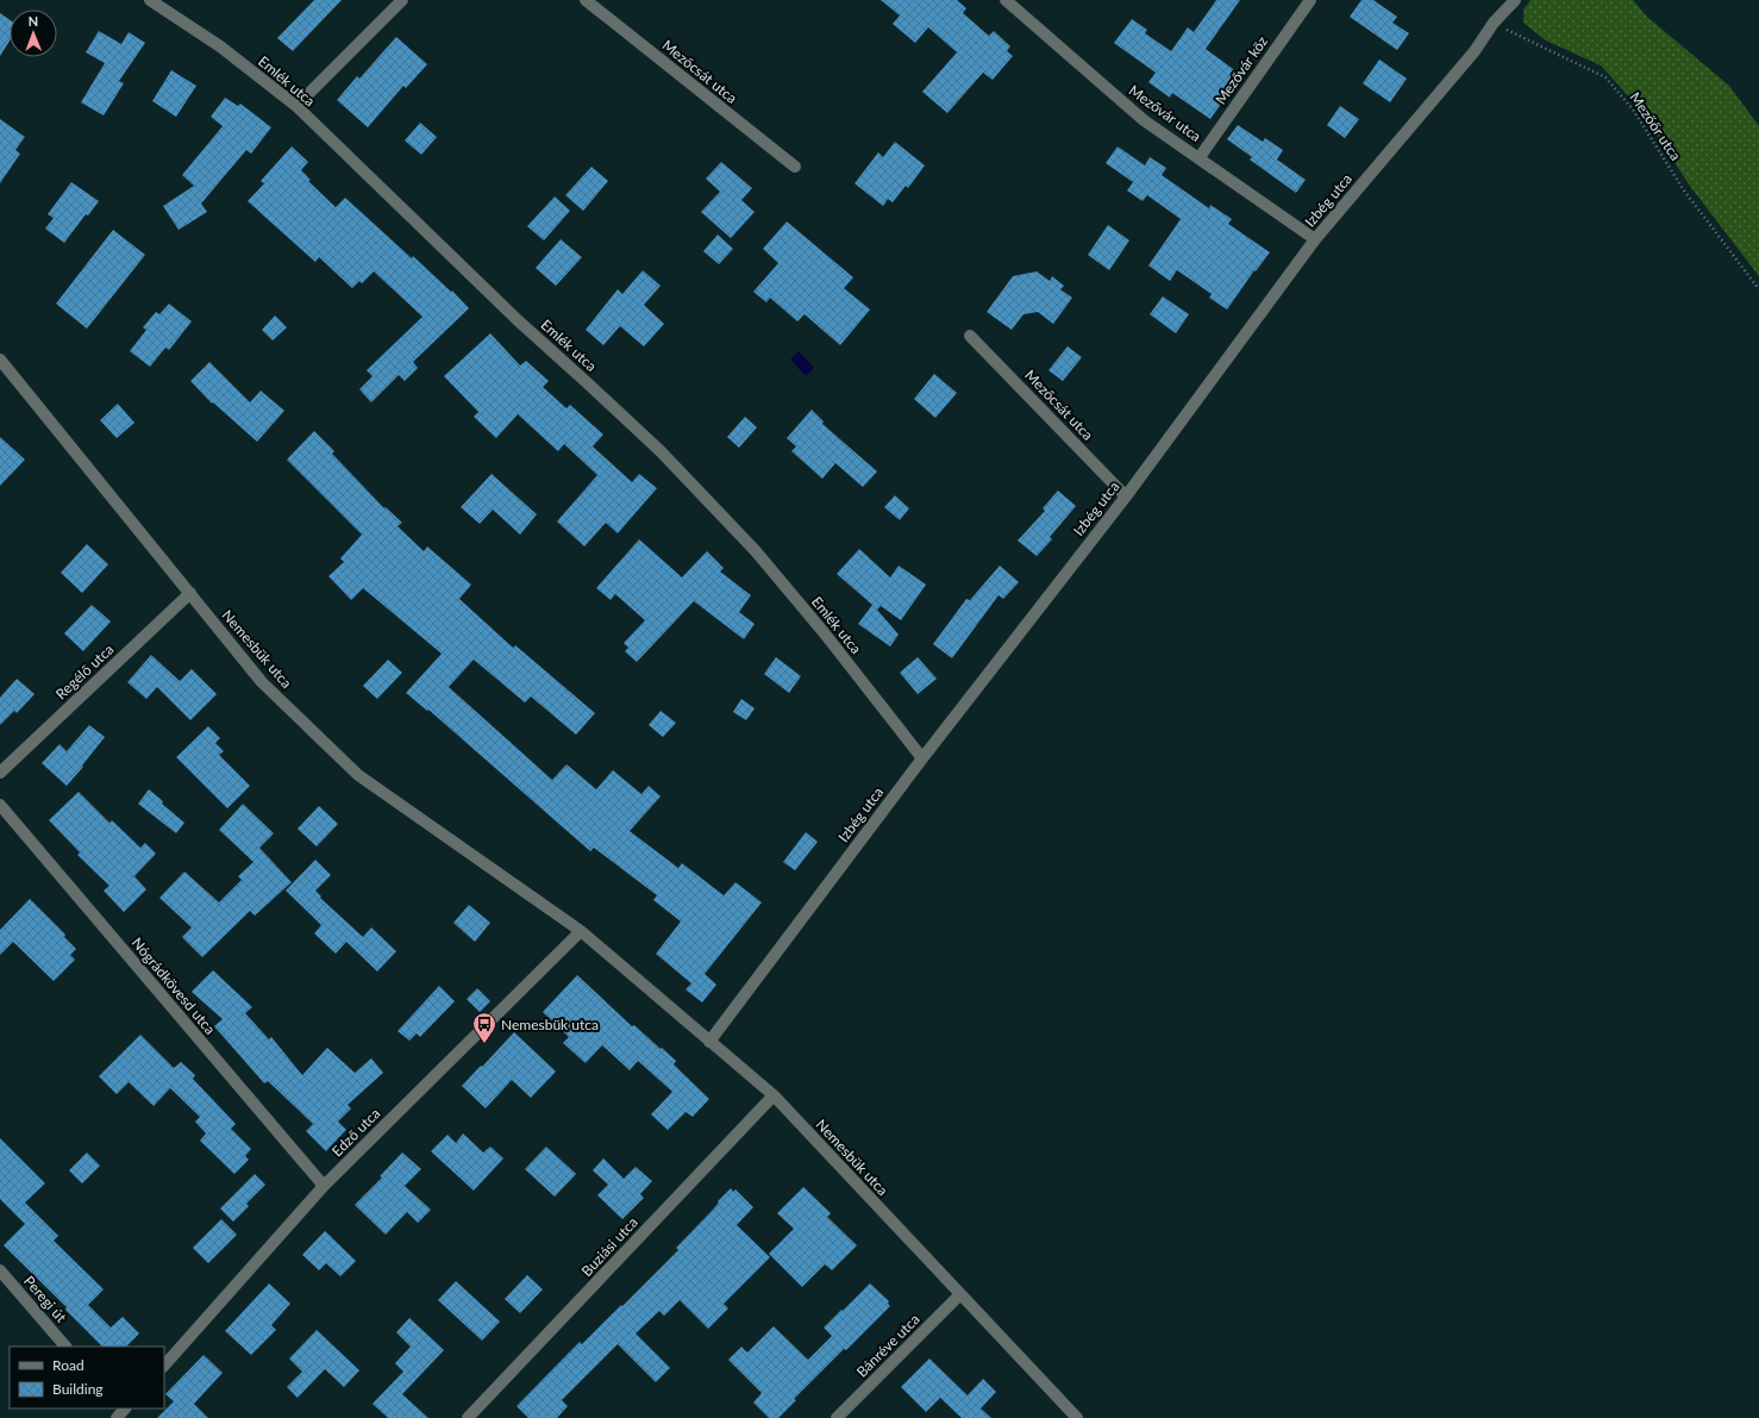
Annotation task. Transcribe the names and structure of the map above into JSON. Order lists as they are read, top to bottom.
{
  "streets": {
    "street": [
      "Mezővár köz",
      "Mezőcsát utca",
      "Emlék utca",
      "Mezővár utca",
      "Izbég utca",
      "Nemesbük utca",
      "Regélő utca",
      "Nógrádkövesd utca",
      "Edző utca",
      "Buziási utca",
      "Peregi út",
      "Bánréve utca"
    ],
    "path": ["Mezőőr utca"]
  },
  "crossings": [
    ["Mezővár köz", "Mezővár utca"],
    ["Mezőcsát utca", "Izbég utca"],
    ["Emlék utca", "Izbég utca"],
    ["Mezővár utca", "Izbég utca"],
    ["Mezőőr utca", "Izbég utca"],
    ["Izbég utca", "Nemesbük utca"],
    ["Nemesbük utca", "Regélő utca"],
    ["Nemesbük utca", "Edző utca"],
    ["Nemesbük utca", "Buziási utca"],
    ["Nemesbük utca", "Bánréve utca"],
    ["Nógrádkövesd utca", "Edző utca"]
  ],
  "places": {
    "bus stop": ["Nemesbük utca"]
  },
  "legend": ["Road", "Building"],
  "north": "top"
}
